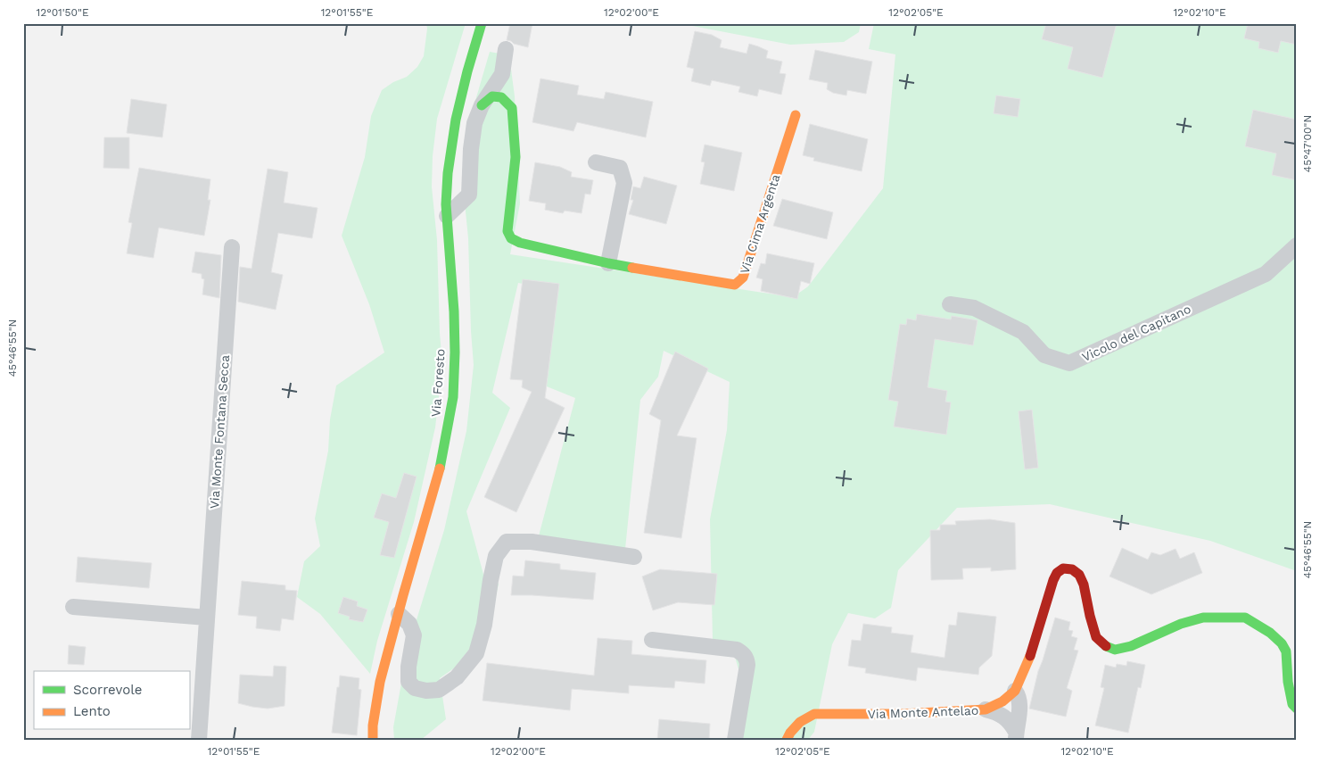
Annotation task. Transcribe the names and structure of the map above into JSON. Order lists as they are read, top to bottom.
{
  "streets": {
    "street": [
      "Via Cima Argenta",
      "Vicolo del Capitano",
      "Via Foresto",
      "Via Monte Fontana Secca",
      "Via Monte Antelao"
    ]
  },
  "legend": ["Scorrevole", "Lento"],
  "coordinates": [
    "12°01'50\"E",
    "12°01'55\"E",
    "12°02'00\"E",
    "12°02'05\"E",
    "12°02'10\"E",
    "45°47'00\"N",
    "45°46'55\"N"
  ]
}
